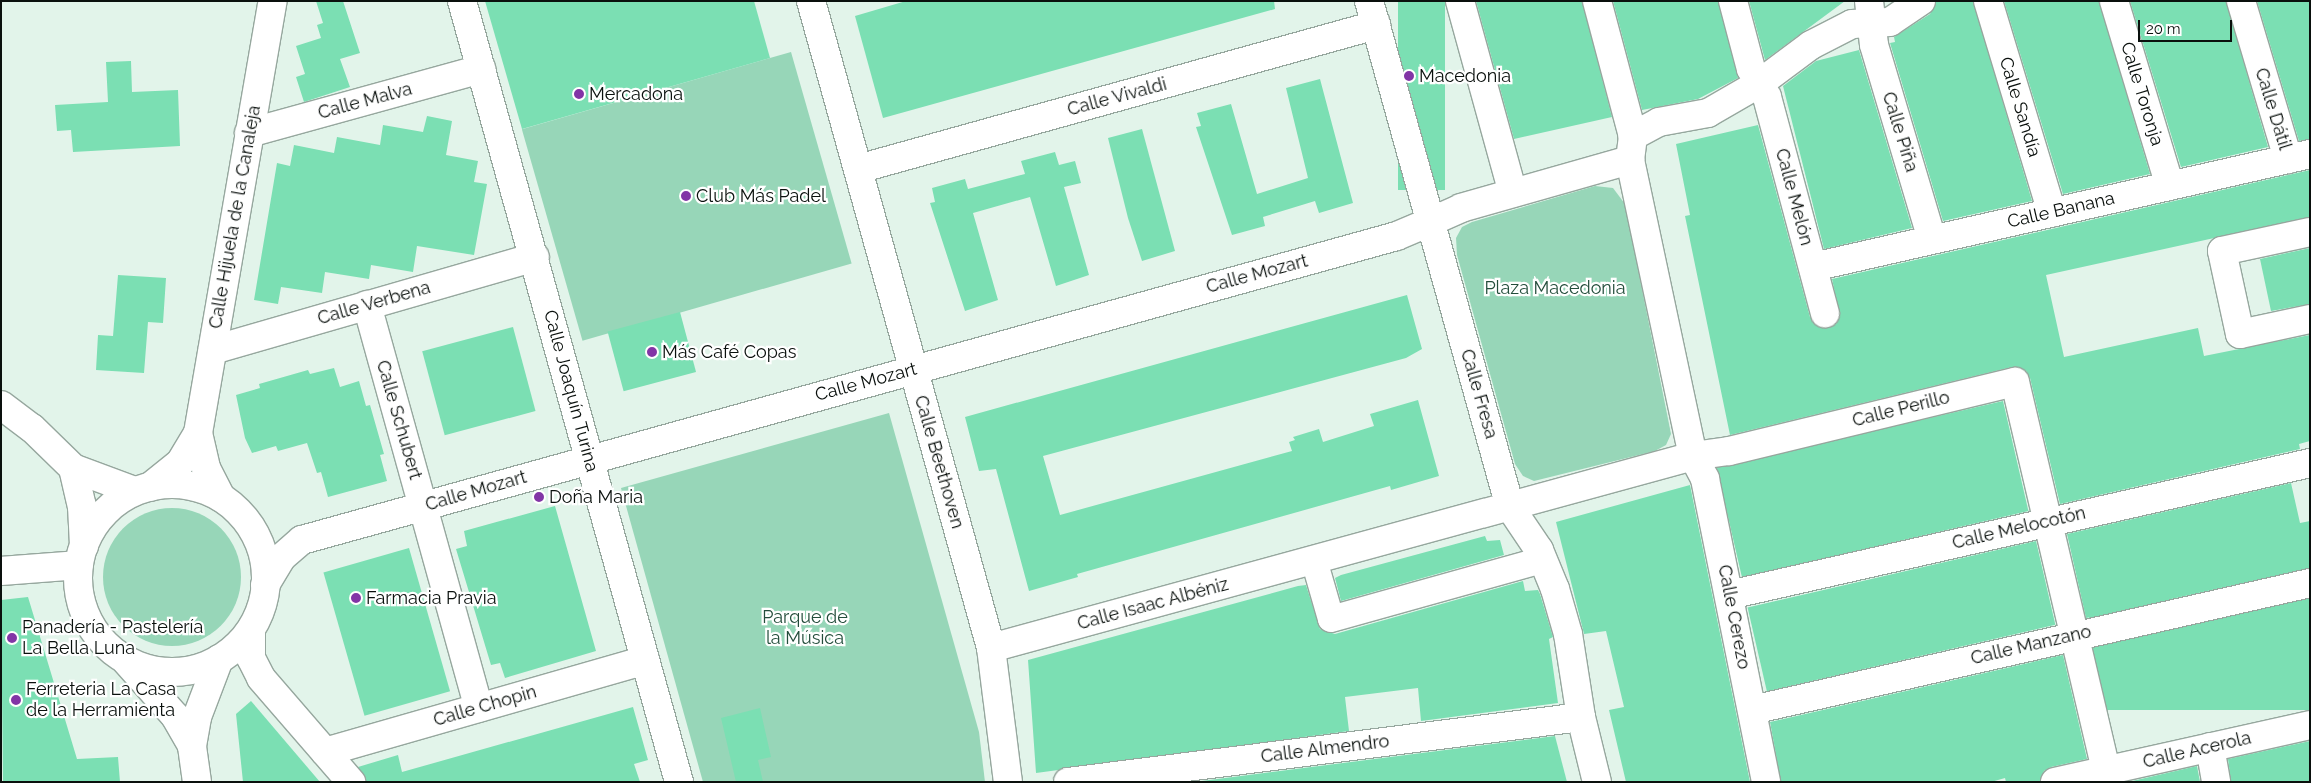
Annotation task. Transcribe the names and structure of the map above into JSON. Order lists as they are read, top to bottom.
{
  "streets": {
    "street": [
      "Calle Toronja",
      "Calle Vivaldi",
      "Calle Malva",
      "Calle Sandía",
      "Calle Dátil",
      "Calle Piña",
      "Calle Melón",
      "Calle Banana",
      "Calle Hijuela de la Canaleja",
      "Calle Mozart",
      "Calle Verbena",
      "Calle Joaquín Turina",
      "Calle Fresa",
      "Calle Perillo",
      "Calle Schubert",
      "Calle Beethoven",
      "Calle Melocotón",
      "Calle Isaac Albéniz",
      "Calle Cerezo",
      "Calle Manzano",
      "Calle Chopin",
      "Calle Almendro",
      "Calle Acerola"
    ]
  },
  "crossings": [
    ["Calle Toronja", "Calle Banana"],
    ["Calle Vivaldi", "Calle Fresa"],
    ["Calle Vivaldi", "Calle Beethoven"],
    ["Calle Malva", "Calle Hijuela de la Canaleja"],
    ["Calle Malva", "Calle Joaquín Turina"],
    ["Calle Sandía", "Calle Banana"],
    ["Calle Dátil", "Calle Banana"],
    ["Calle Piña", "Calle Banana"],
    ["Calle Melón", "Calle Banana"],
    ["Calle Hijuela de la Canaleja", "Calle Verbena"],
    ["Calle Mozart", "Calle Joaquín Turina"],
    ["Calle Mozart", "Calle Fresa"],
    ["Calle Mozart", "Calle Schubert"],
    ["Calle Mozart", "Calle Beethoven"],
    ["Calle Verbena", "Calle Joaquín Turina"],
    ["Calle Verbena", "Calle Schubert"],
    ["Calle Joaquín Turina", "Calle Chopin"],
    ["Calle Fresa", "Calle Isaac Albéniz"],
    ["Calle Fresa", "Calle Almendro"],
    ["Calle Perillo", "Calle Melocotón"],
    ["Calle Perillo", "Calle Cerezo"],
    ["Calle Perillo", "Calle Manzano"],
    ["Calle Perillo", "Calle Acerola"],
    ["Calle Schubert", "Calle Chopin"],
    ["Calle Beethoven", "Calle Isaac Albéniz"],
    ["Calle Melocotón", "Calle Cerezo"],
    ["Calle Cerezo", "Calle Manzano"]
  ],
  "parks": ["Plaza Macedonia", "Parque de la Música"],
  "places": [
    "Macedonia",
    "Mercadona",
    "Club Más Padel",
    "Más Café Copas",
    "Doña Maria",
    "Farmacia Pravia",
    "Panadería - Pastelería La Bella Luna",
    "Ferreteria La Casa de la Herramienta"
  ],
  "scale_bar": "20 m"
}
